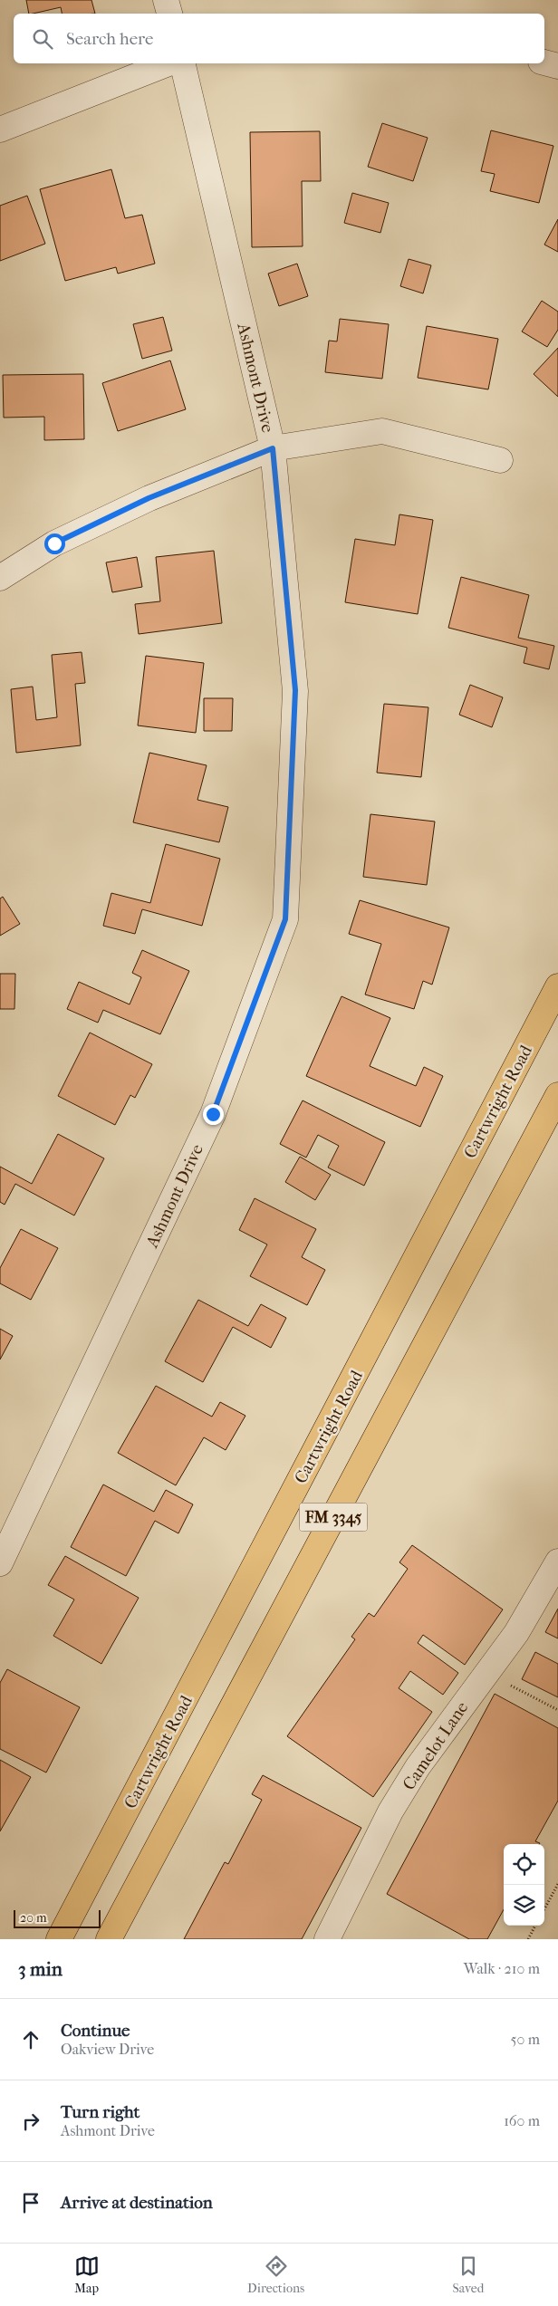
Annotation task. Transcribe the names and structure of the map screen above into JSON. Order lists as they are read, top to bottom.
{
  "streets": {
    "main road": ["Cartwright Road", "FM 3345"],
    "street": ["Ashmont Drive", "Camelot Lane"]
  },
  "scale_bar": "20 m",
  "page": {
    "search": "Search here",
    "scale": "20 m",
    "heading": ["3 min", "Walk · 210 m"],
    "list": [
      ["Continue", "Oakview Drive", "50 m"],
      ["Turn right", "Ashmont Drive", "160 m"],
      "Arrive at destination"
    ],
    "nav": ["Map", "Directions", "Saved"]
  }
}
